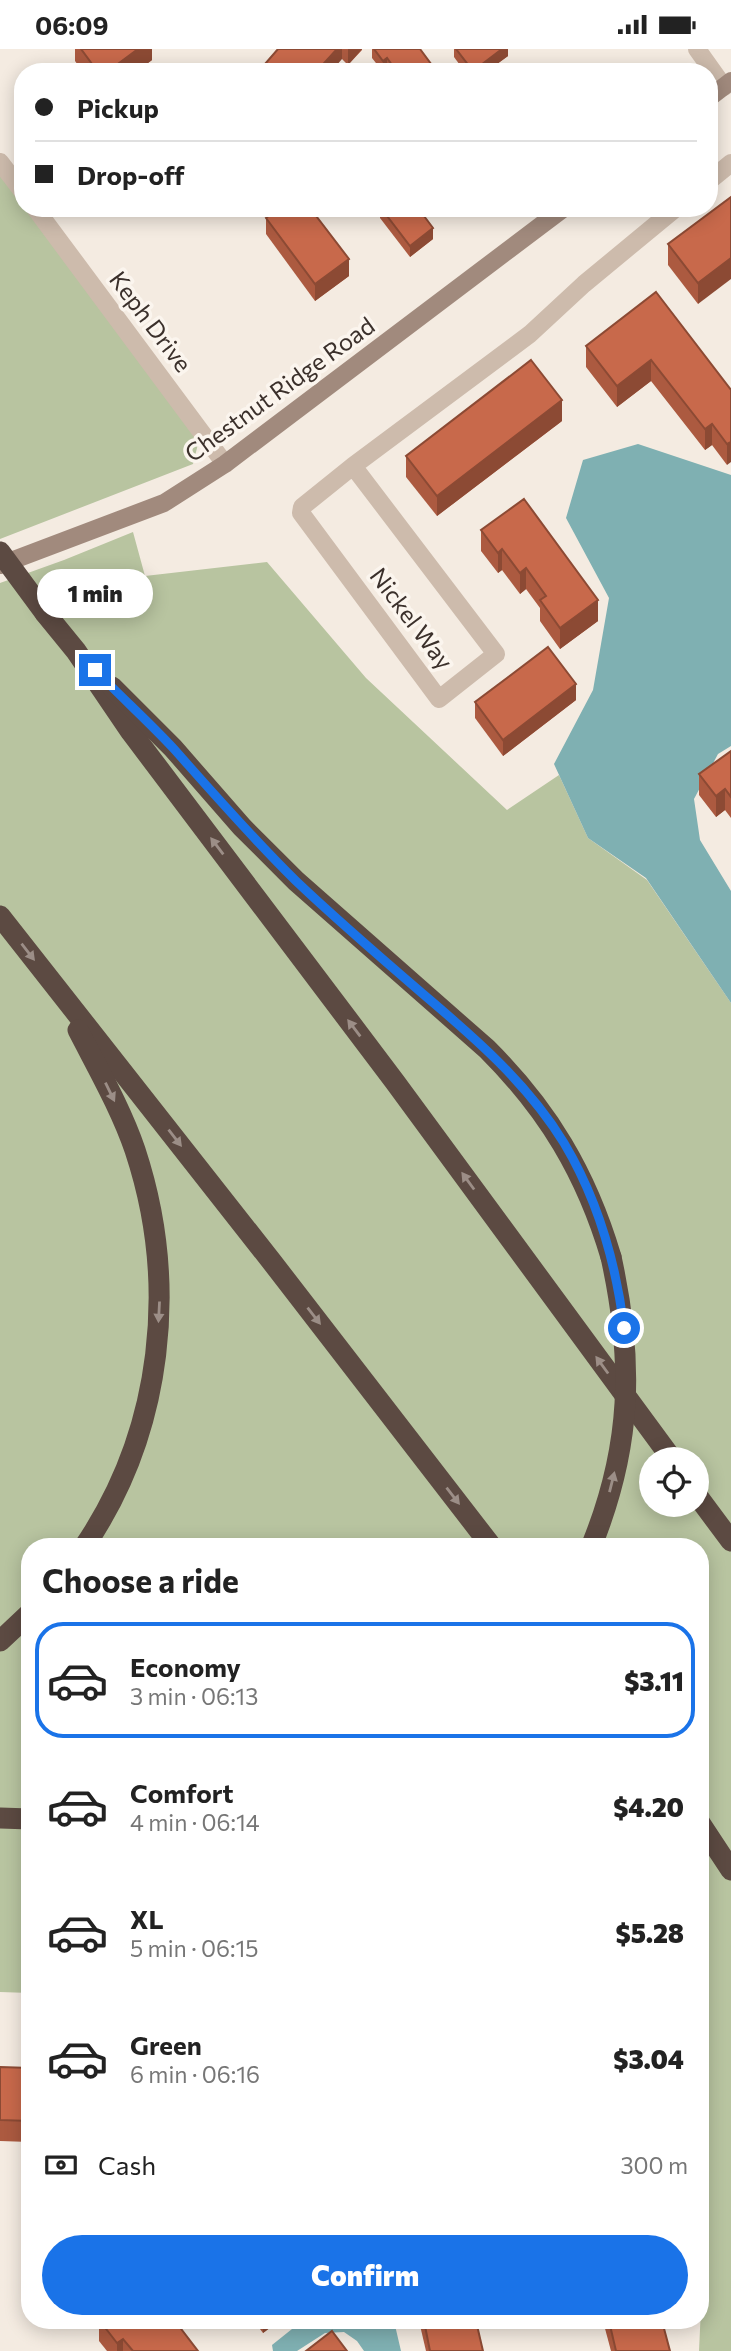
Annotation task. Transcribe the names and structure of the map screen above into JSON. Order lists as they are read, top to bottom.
{
  "streets": {
    "street": ["Keph Drive", "Chestnut Ridge Road", "Nickel Way"]
  },
  "crossings": [
    ["Keph Drive", "Chestnut Ridge Road"]
  ],
  "page": {
    "status": "06:09",
    "banner": ["Pickup", "Drop-off"],
    "bubble": "1 min",
    "heading": "Choose a ride",
    "list": [
      {
        "name": "Economy",
        "note": "3 min · 06:13",
        "value": "$3.11"
      },
      {
        "name": "Comfort",
        "note": "4 min · 06:14",
        "value": "$4.20"
      },
      {
        "name": "XL",
        "note": "5 min · 06:15",
        "value": "$5.28"
      },
      {
        "name": "Green",
        "note": "6 min · 06:16",
        "value": "$3.04"
      }
    ],
    "pay": ["Cash", "300 m"],
    "buttons": "Confirm"
  }
}
